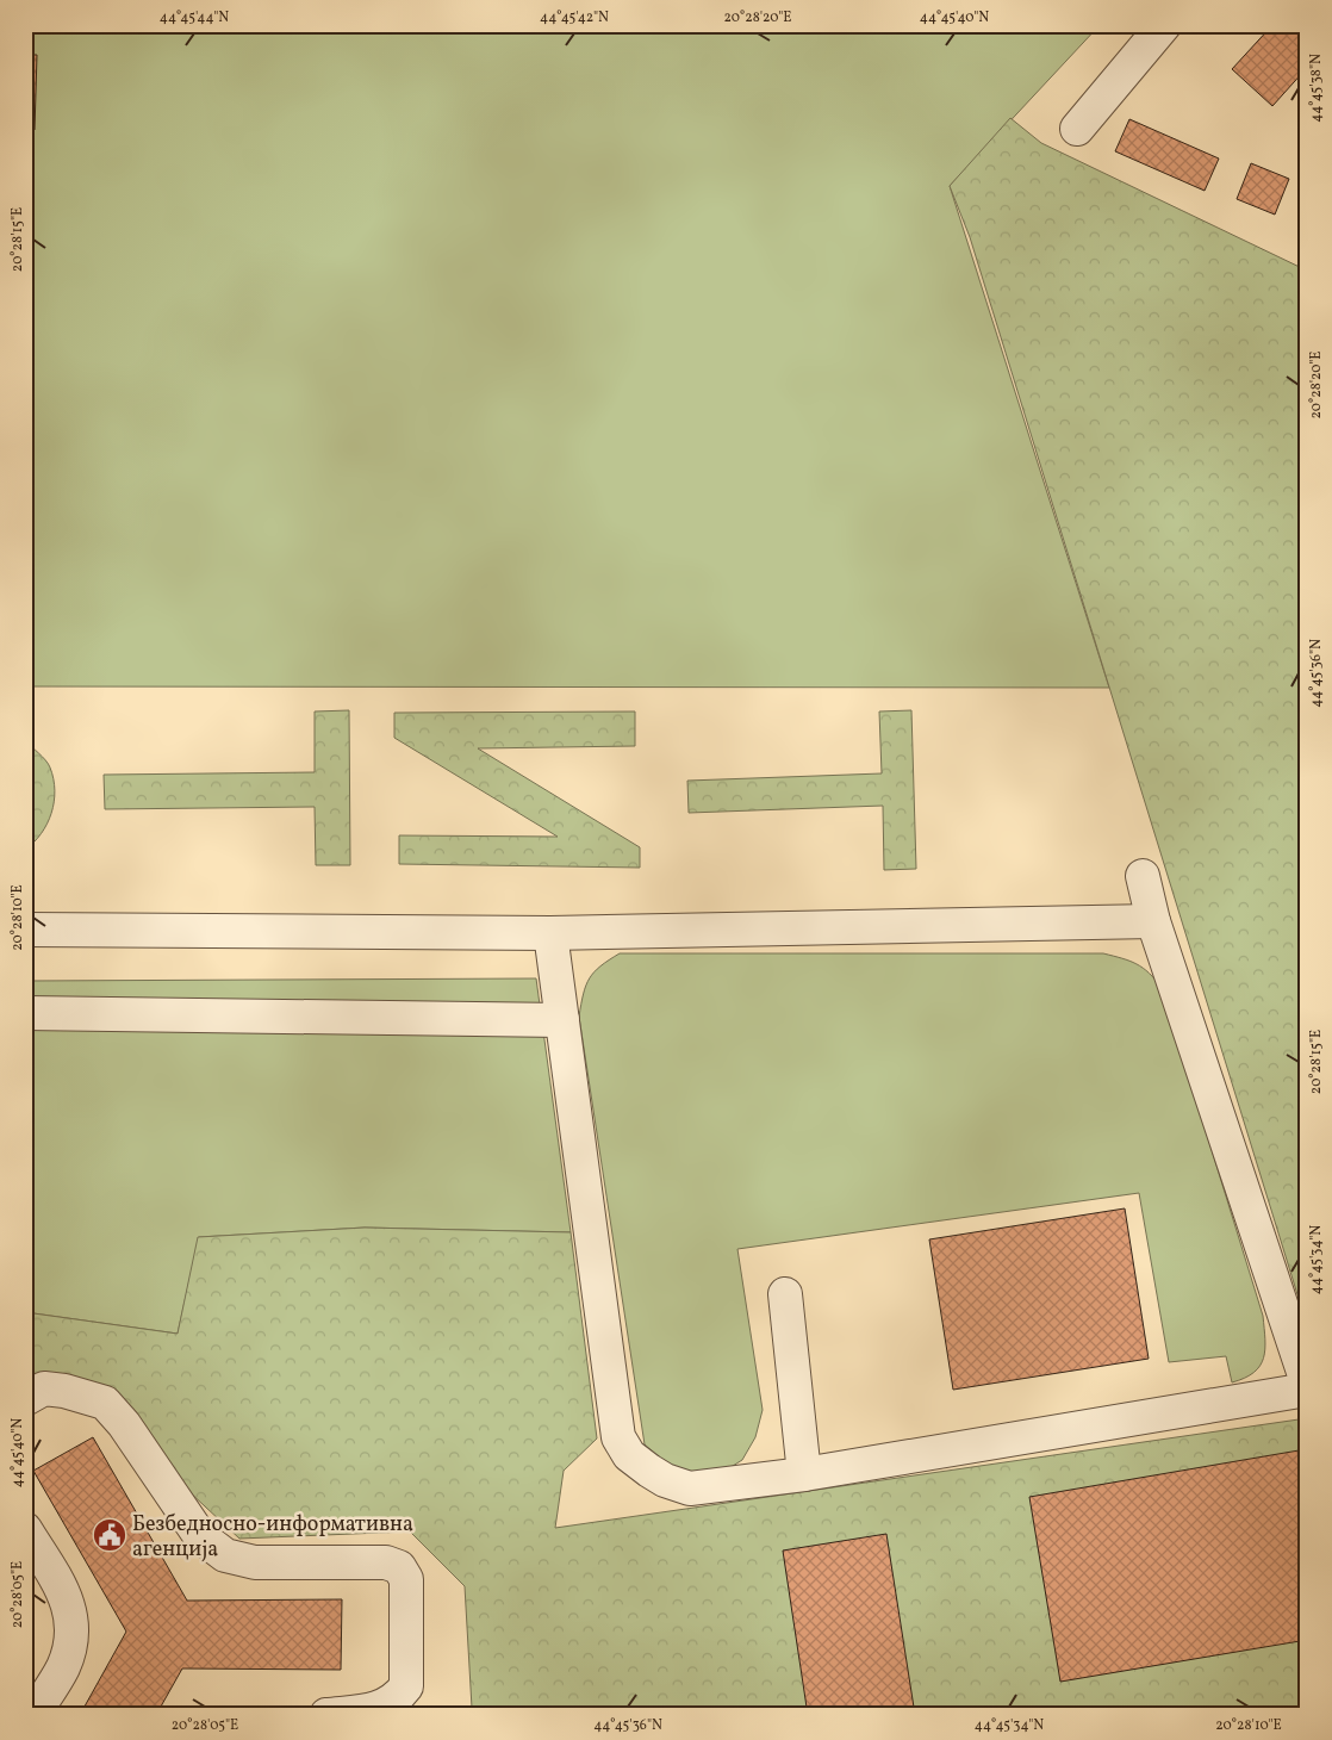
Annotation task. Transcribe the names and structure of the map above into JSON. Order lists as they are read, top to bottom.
{
  "places": {
    "public building": ["Безбедносно-информативна агенција"]
  },
  "coordinates": [
    "44°45'44\"N",
    "44°45'42\"N",
    "20°28'20\"E",
    "44°45'40\"N",
    "44°45'38\"N",
    "20°28'15\"E",
    "44°45'36\"N",
    "20°28'10\"E",
    "44°45'34\"N",
    "20°28'05\"E"
  ]
}
